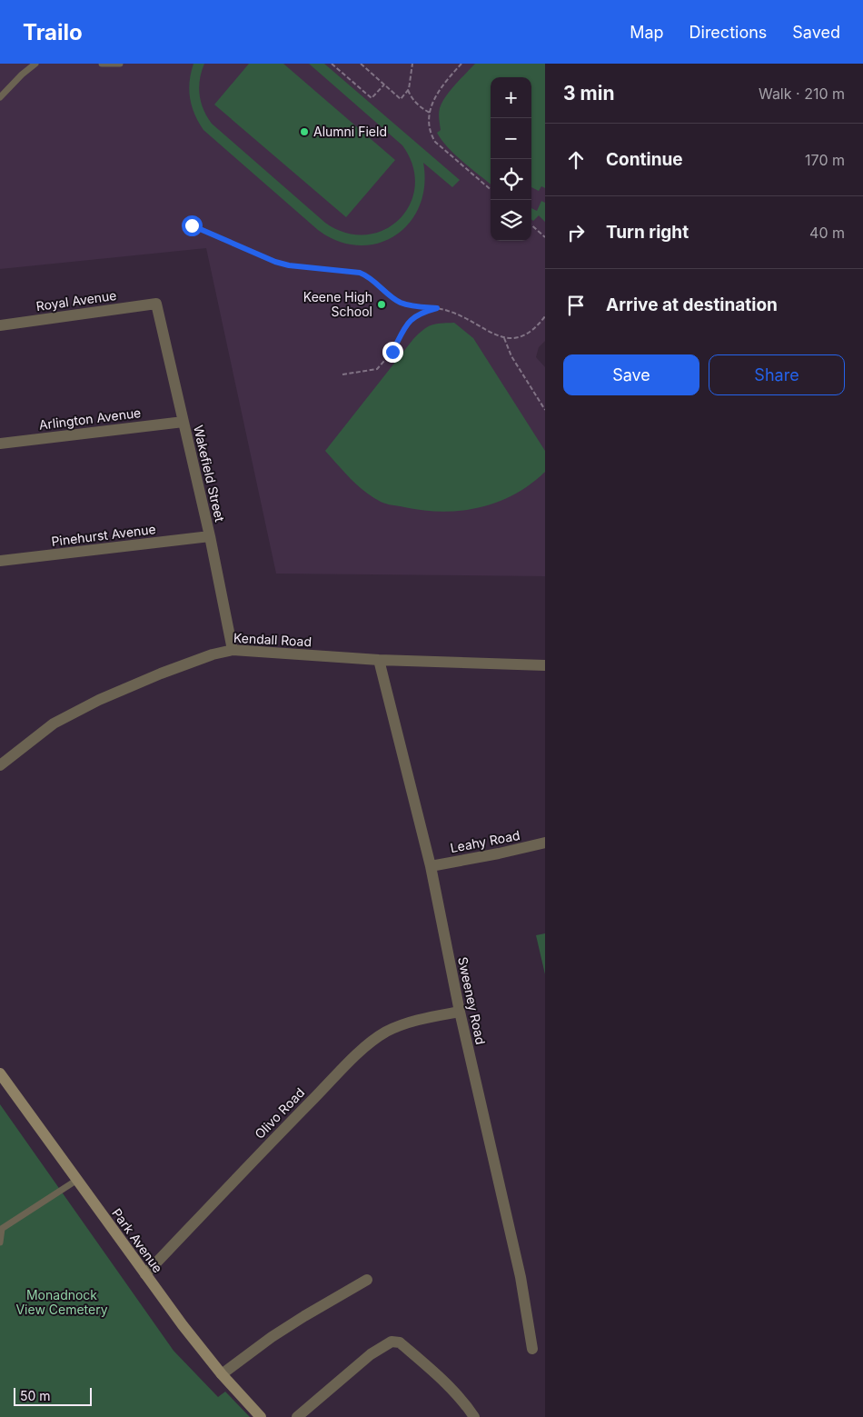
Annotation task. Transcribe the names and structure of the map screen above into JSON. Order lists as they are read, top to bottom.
{
  "streets": {
    "street": [
      "Royal Avenue",
      "Arlington Avenue",
      "Wakefield Street",
      "Pinehurst Avenue",
      "Kendall Road",
      "Leahy Road",
      "Sweeney Road",
      "Olivo Road",
      "Park Avenue"
    ]
  },
  "crossings": [
    ["Royal Avenue", "Wakefield Street"],
    ["Arlington Avenue", "Wakefield Street"],
    ["Wakefield Street", "Pinehurst Avenue"],
    ["Wakefield Street", "Kendall Road"],
    ["Kendall Road", "Sweeney Road"],
    ["Leahy Road", "Sweeney Road"],
    ["Sweeney Road", "Olivo Road"],
    ["Olivo Road", "Park Avenue"]
  ],
  "parks": ["Monadnock View Cemetery"],
  "places": ["Alumni Field", "Keene High School"],
  "scale_bar": "50 m",
  "page": {
    "header": "Trailo",
    "nav": ["Map", "Directions", "Saved"],
    "heading": ["3 min", "Walk · 210 m"],
    "map_buttons": ["+", "−"],
    "list": [
      ["Continue", "170 m"],
      ["Turn right", "40 m"],
      "Arrive at destination"
    ],
    "buttons": ["Save", "Share"],
    "scale": "50 m"
  }
}
